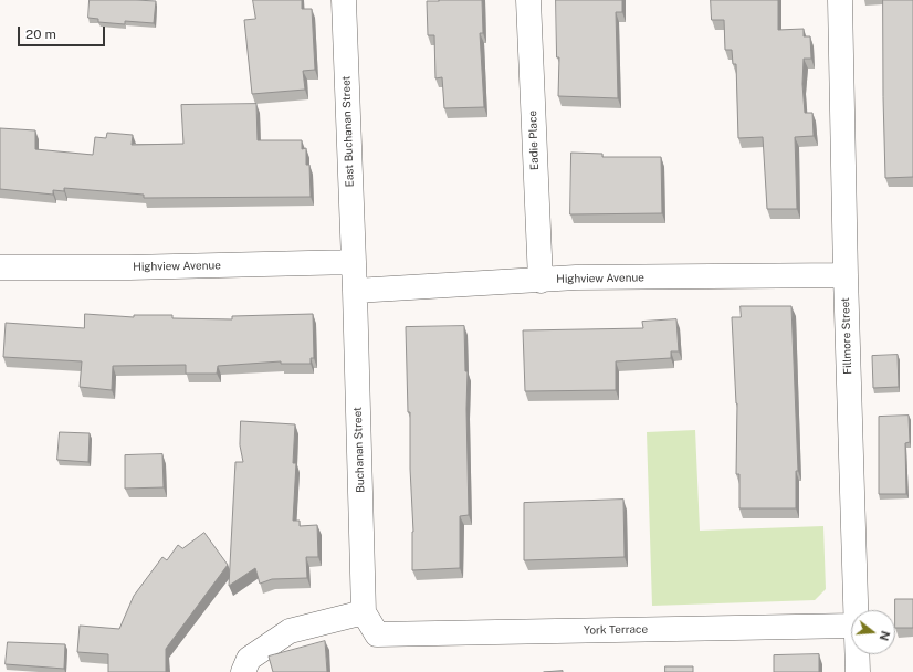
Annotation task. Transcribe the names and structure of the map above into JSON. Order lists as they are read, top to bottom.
{
  "streets": {
    "street": [
      "East Buchanan Street",
      "Eadie Place",
      "Highview Avenue",
      "Fillmore Street",
      "Buchanan Street",
      "York Terrace"
    ]
  },
  "crossings": [
    ["East Buchanan Street", "Highview Avenue"],
    ["East Buchanan Street", "Buchanan Street"],
    ["Eadie Place", "Highview Avenue"],
    ["Highview Avenue", "Fillmore Street"],
    ["Highview Avenue", "Buchanan Street"],
    ["Buchanan Street", "York Terrace"]
  ],
  "scale_bar": "20 m",
  "north": "right"
}
